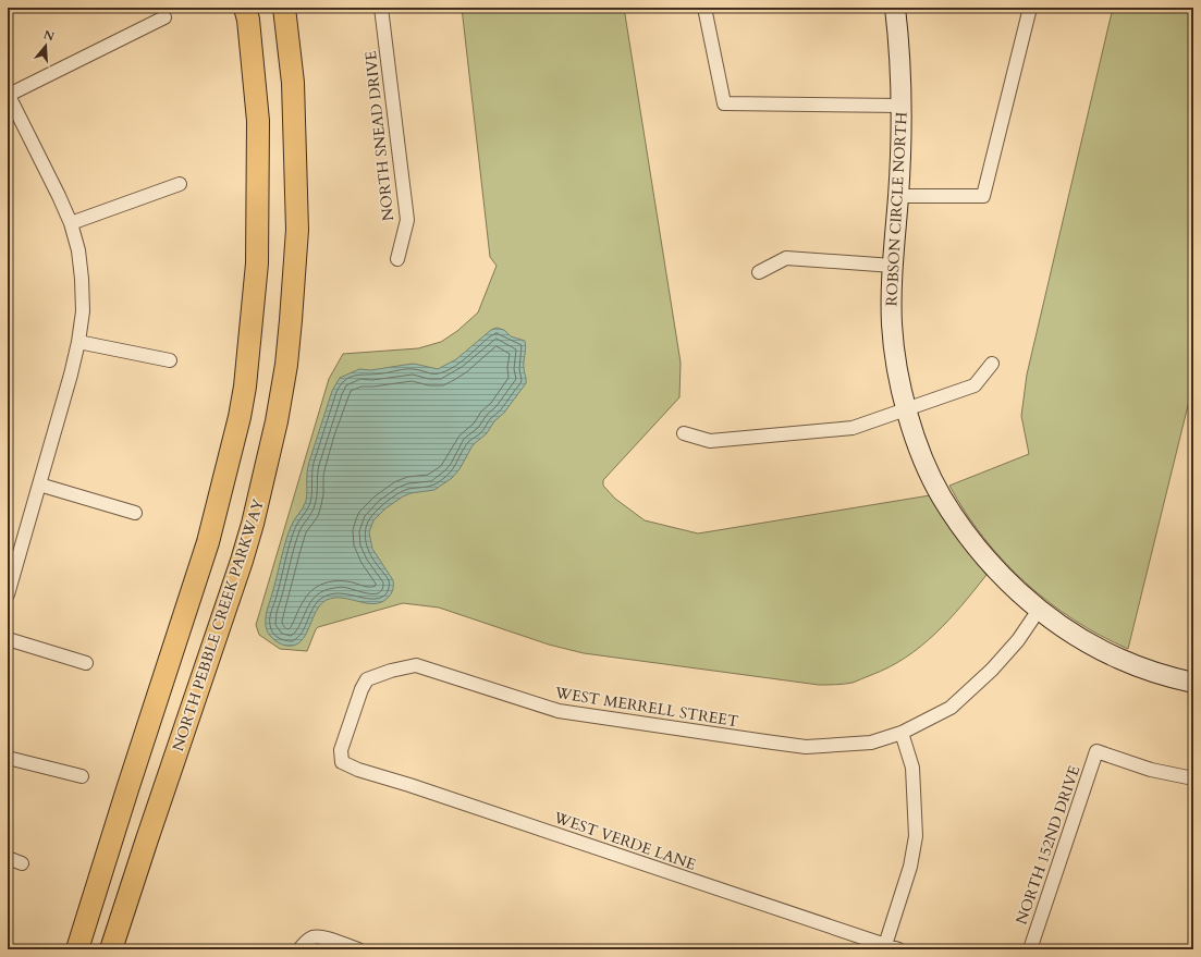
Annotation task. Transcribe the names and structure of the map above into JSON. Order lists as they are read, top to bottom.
{
  "streets": {
    "main road": ["NORTH PEBBLE CREEK PARKWAY"],
    "street": [
      "NORTH SNEAD DRIVE",
      "ROBSON CIRCLE NORTH",
      "WEST MERRELL STREET",
      "WEST VERDE LANE",
      "NORTH 152ND DRIVE"
    ]
  },
  "crossings": [
    ["ROBSON CIRCLE NORTH", "WEST MERRELL STREET"],
    ["WEST MERRELL STREET", "WEST VERDE LANE"]
  ],
  "north": "top"
}
